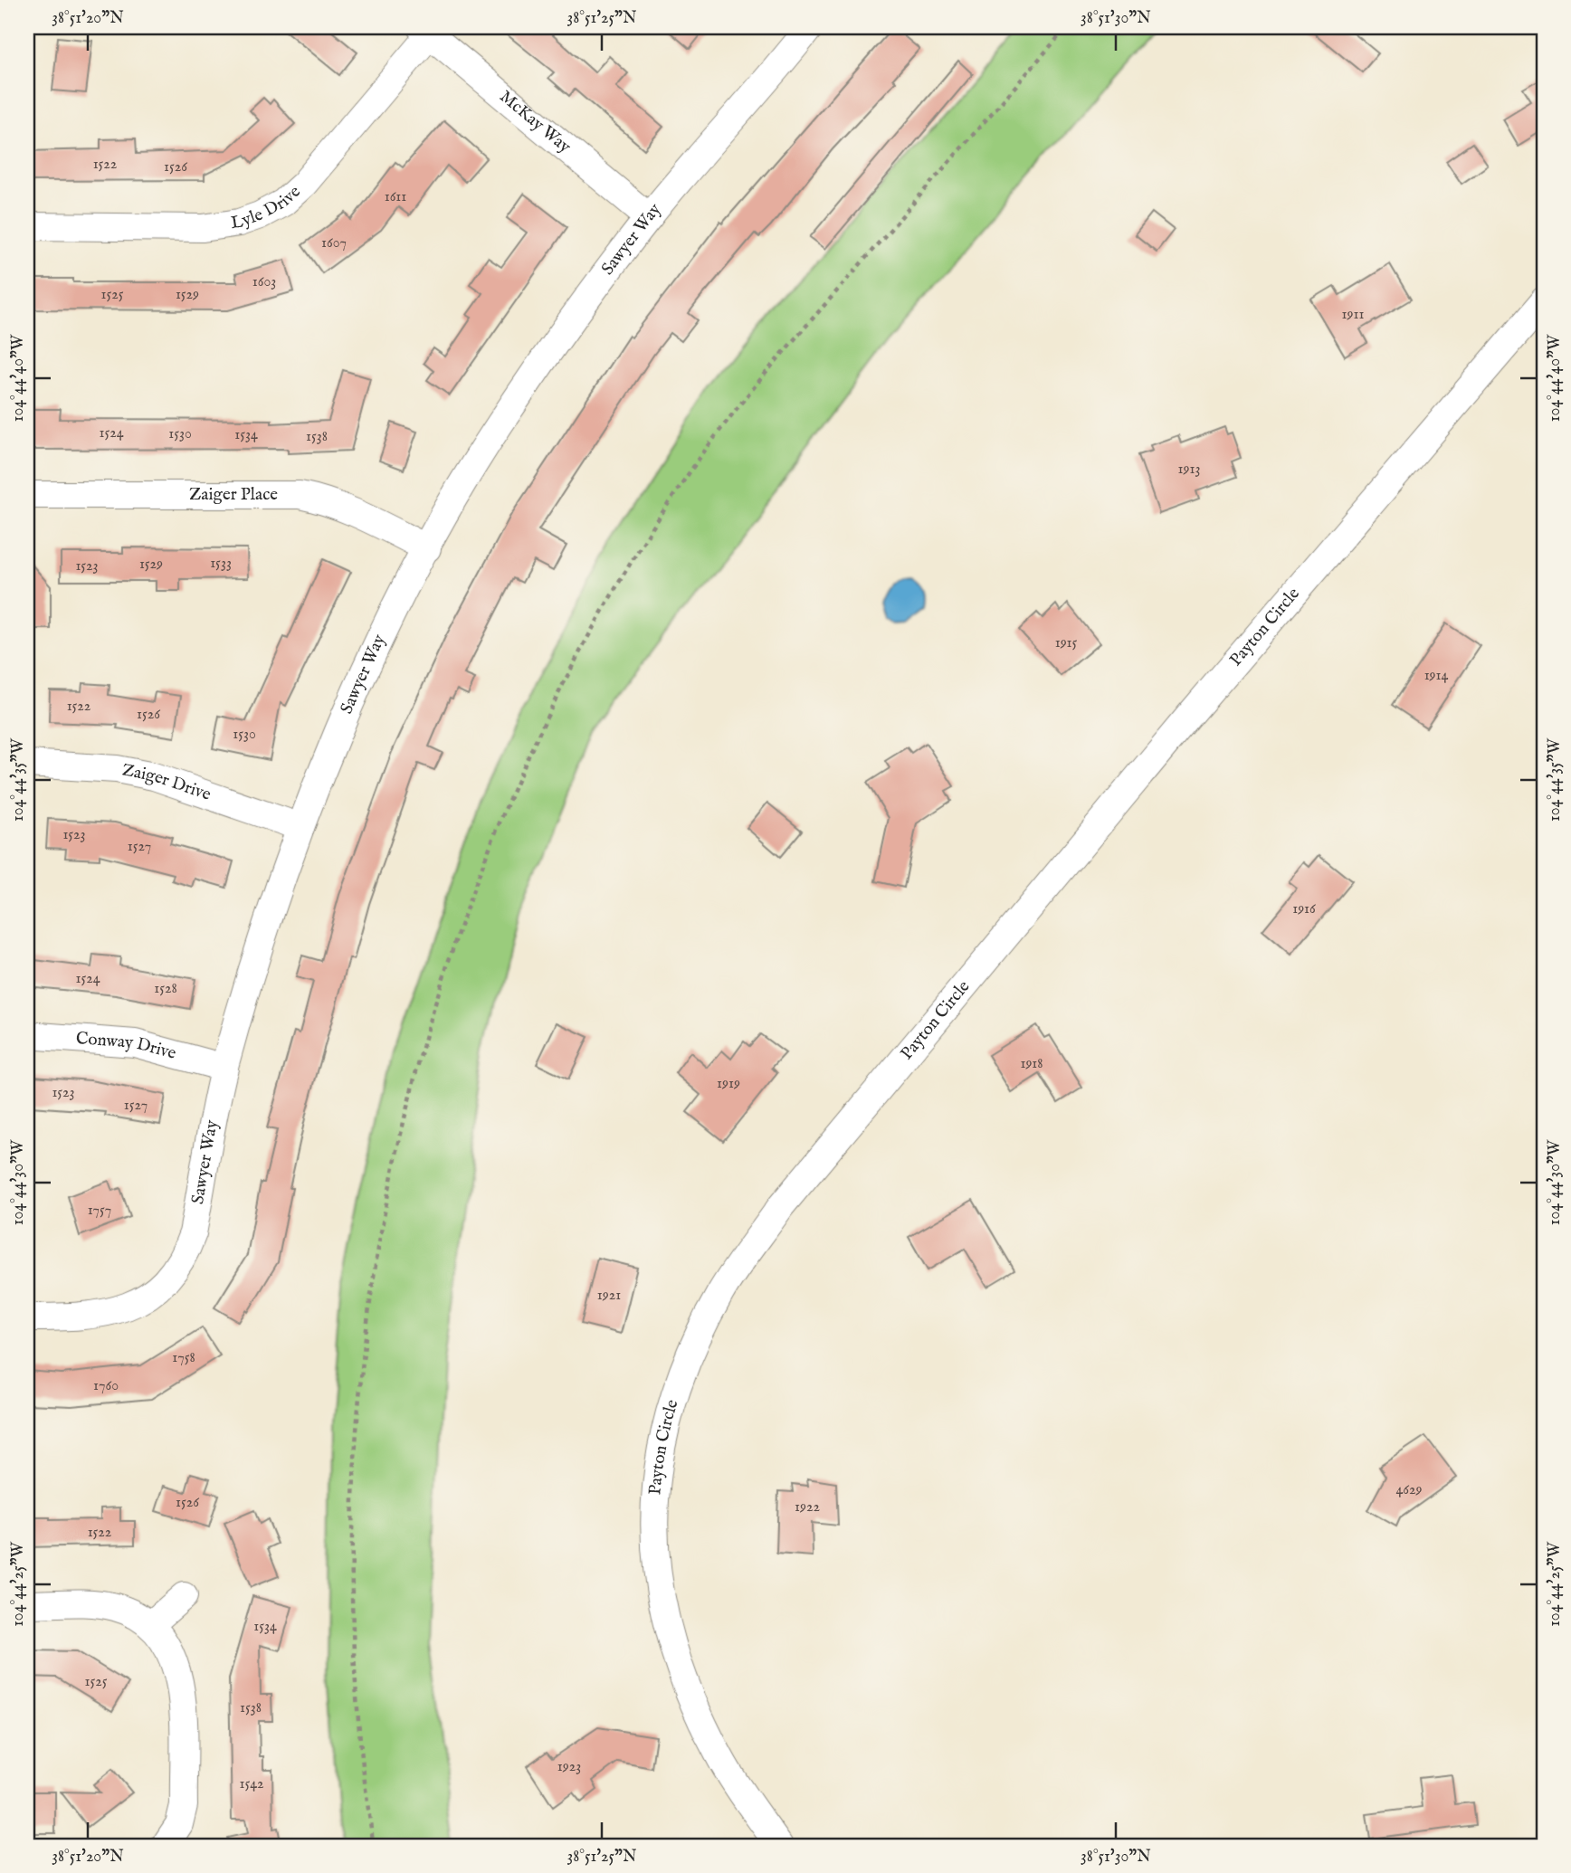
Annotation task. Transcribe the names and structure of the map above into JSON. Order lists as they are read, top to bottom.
{
  "streets": {
    "street": [
      "McKay Way",
      "Lyle Drive",
      "Sawyer Way",
      "Zaiger Place",
      "Payton Circle",
      "Zaiger Drive",
      "Conway Drive"
    ]
  },
  "crossings": [
    ["McKay Way", "Lyle Drive"],
    ["McKay Way", "Sawyer Way"],
    ["Sawyer Way", "Zaiger Place"],
    ["Sawyer Way", "Zaiger Drive"],
    ["Sawyer Way", "Conway Drive"]
  ],
  "house_numbers": [
    "1522",
    "1526",
    "1611",
    "1607",
    "1603",
    "1525",
    "1529",
    "1911",
    "1524",
    "1530",
    "1534",
    "1538",
    "1913",
    "1533",
    "1529",
    "1523",
    "1915",
    "1914",
    "1522",
    "1526",
    "1530",
    "1523",
    "1527",
    "1916",
    "1524",
    "1528",
    "1918",
    "1919",
    "1523",
    "1527",
    "1757",
    "1921",
    "1758",
    "1760",
    "4629",
    "1526",
    "1922",
    "1522",
    "1534",
    "1525",
    "1538",
    "1923",
    "1542"
  ],
  "coordinates": [
    "38°51'20\"N",
    "38°51'25\"N",
    "38°51'30\"N",
    "104°44'40\"W",
    "104°44'35\"W",
    "104°44'30\"W",
    "104°44'25\"W"
  ]
}
